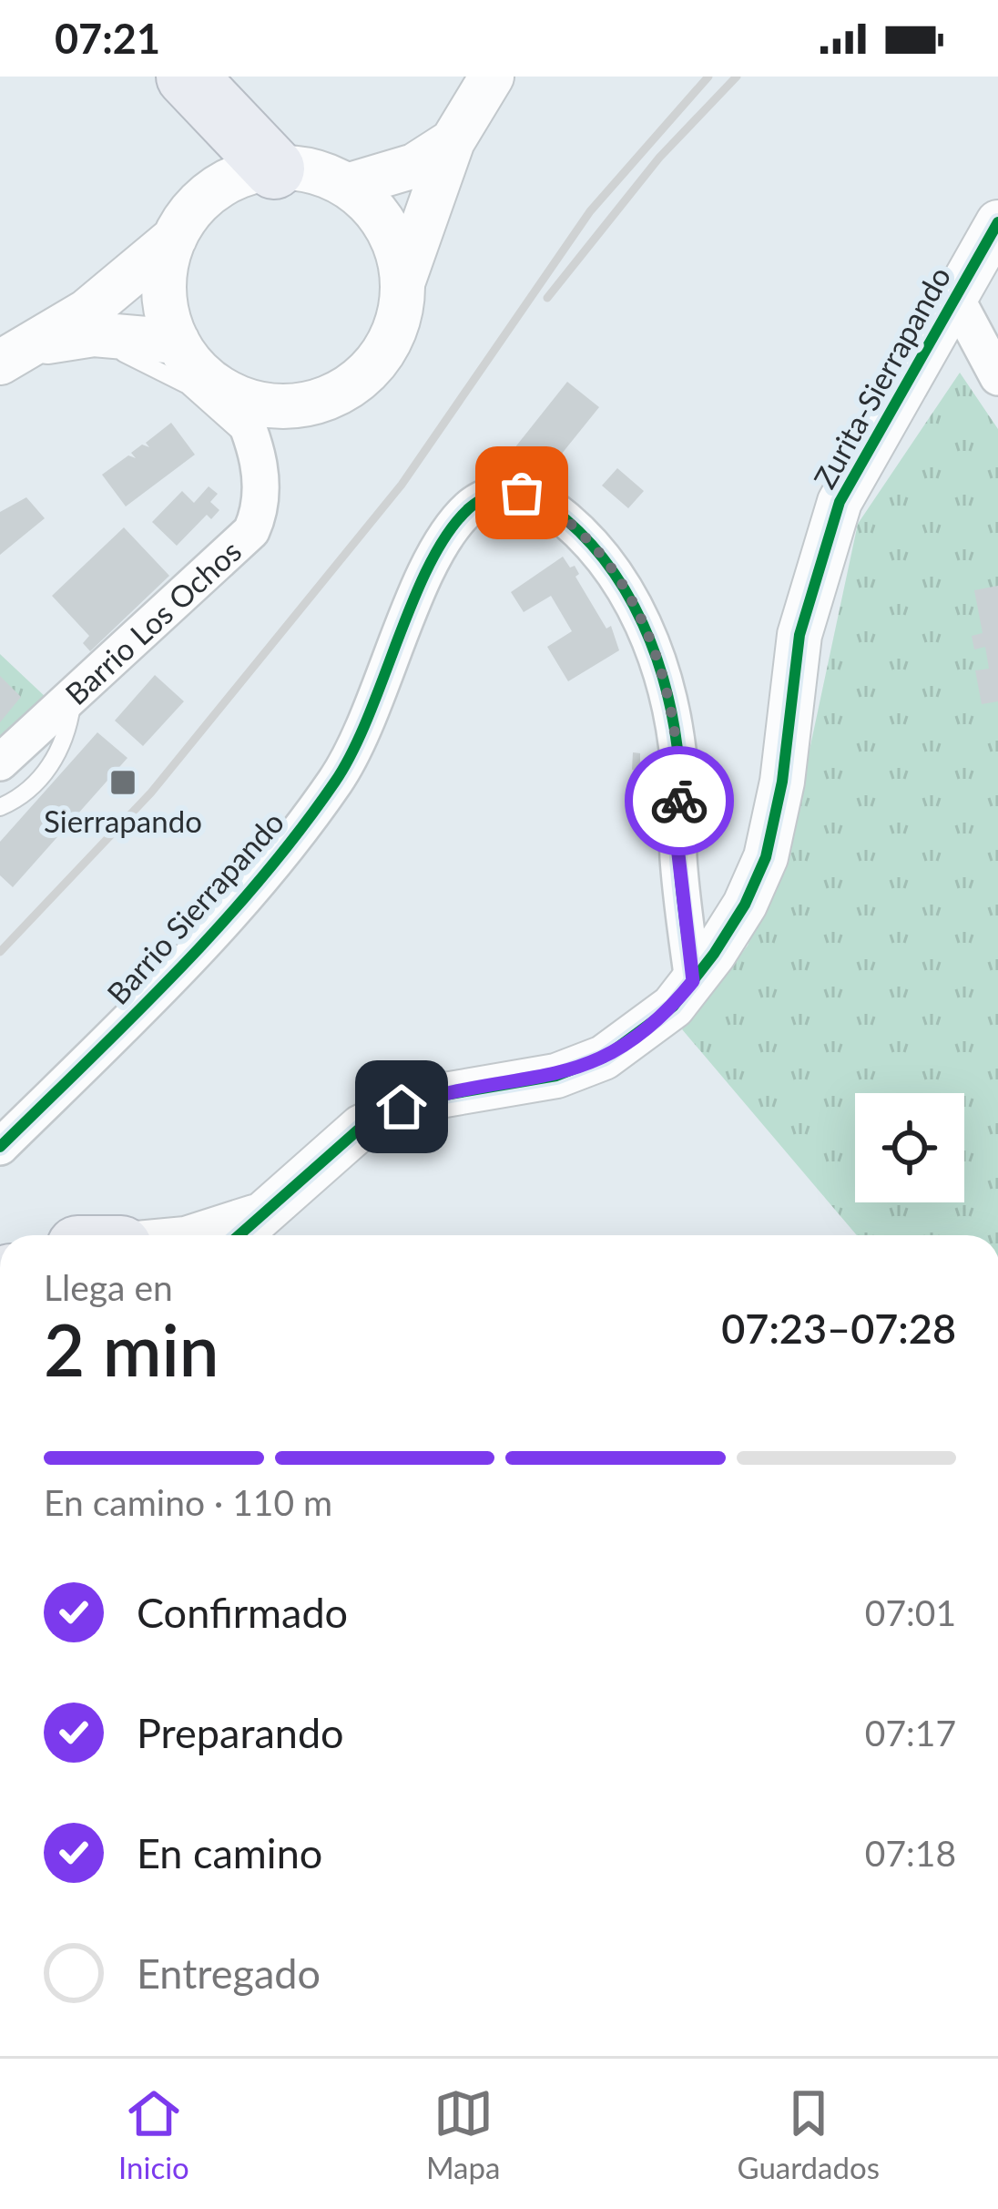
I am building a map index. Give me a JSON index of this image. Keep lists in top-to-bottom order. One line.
{"streets":{"street":["Zurita-Sierrapando","Barrio Los Ochos","Barrio Sierrapando"]},"crossings":[["Zurita-Sierrapando","Barrio Sierrapando"]],"places":{"transit":["Sierrapando"]},"page":{"status":"07:21","heading":["2 min","Llega en","07:23–07:28"],"bar":"En camino · 110 m","list":[["Confirmado","07:01"],["Preparando","07:17"],["En camino","07:18"],"Entregado"],"tabs":["Inicio","Mapa","Guardados"]}}
